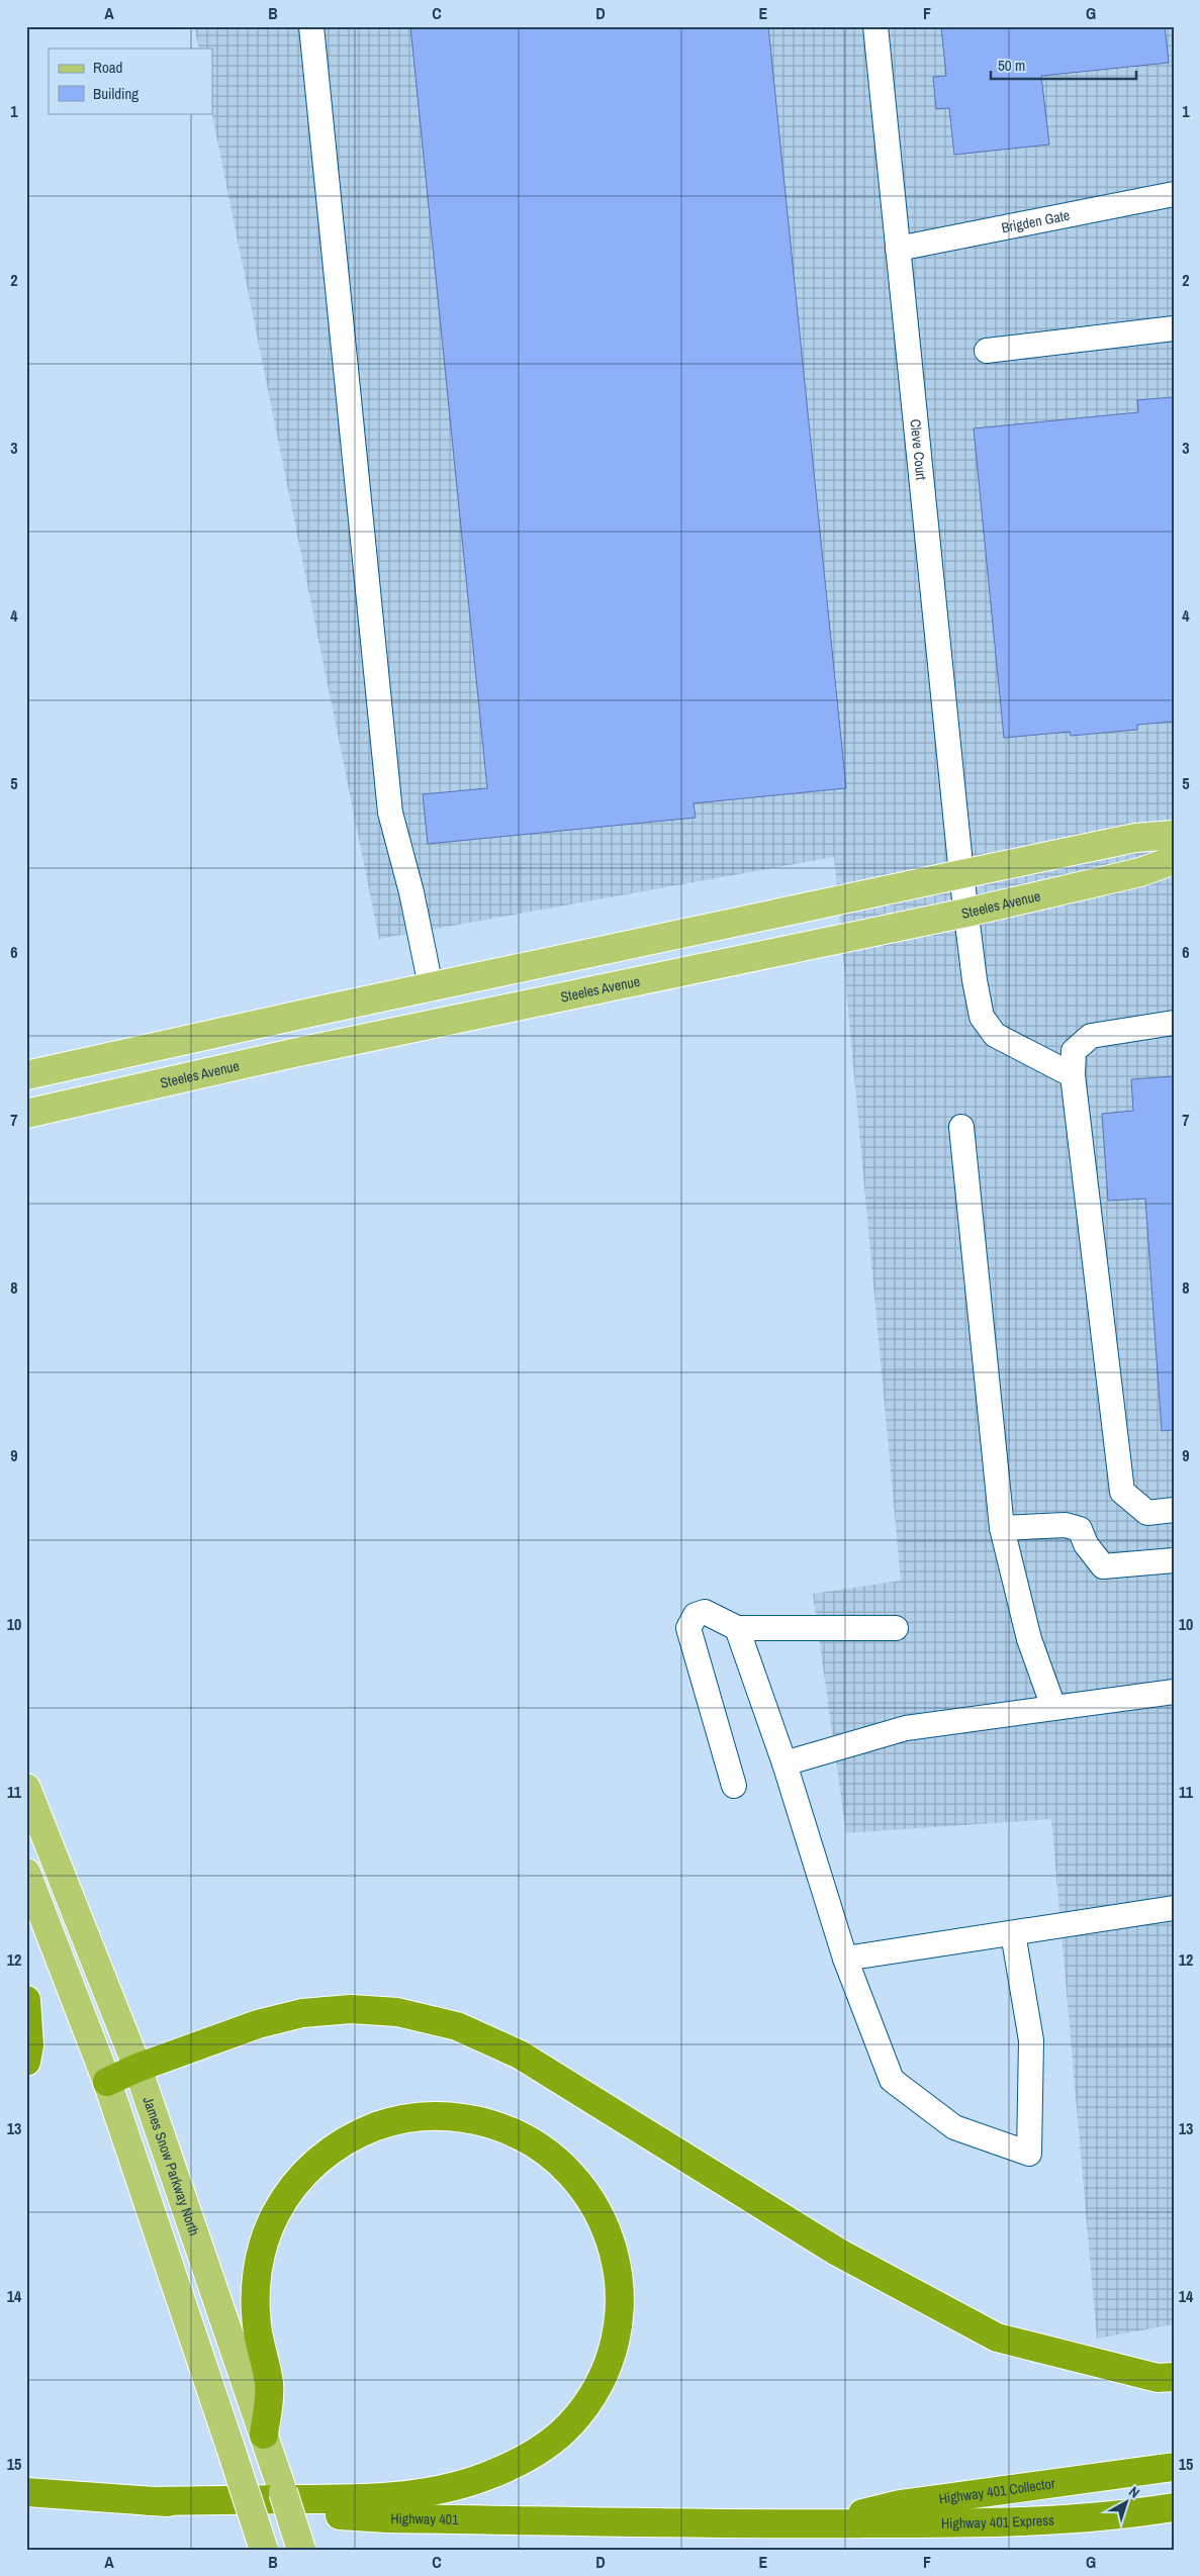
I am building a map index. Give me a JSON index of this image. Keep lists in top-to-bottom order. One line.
{"streets":{"highway":["Highway 401 Collector","Highway 401","Highway 401 Express"],"main road":["Steeles Avenue","James Snow Parkway North"],"street":["Brigden Gate","Cleve Court"]},"crossings":[["Brigden Gate","Cleve Court"],["Cleve Court","Steeles Avenue"],["Highway 401 Collector","Highway 401"],["Highway 401 Collector","Highway 401 Express"],["Highway 401","Highway 401 Express"]],"legend":["Road","Building"],"scale_bar":"50 m","north":"top right","grid":{"columns":["A","B","C","D","E","F","G"],"rows":["1","2","3","4","5","6","7","8","9","10","11","12","13","14","15"]}}
